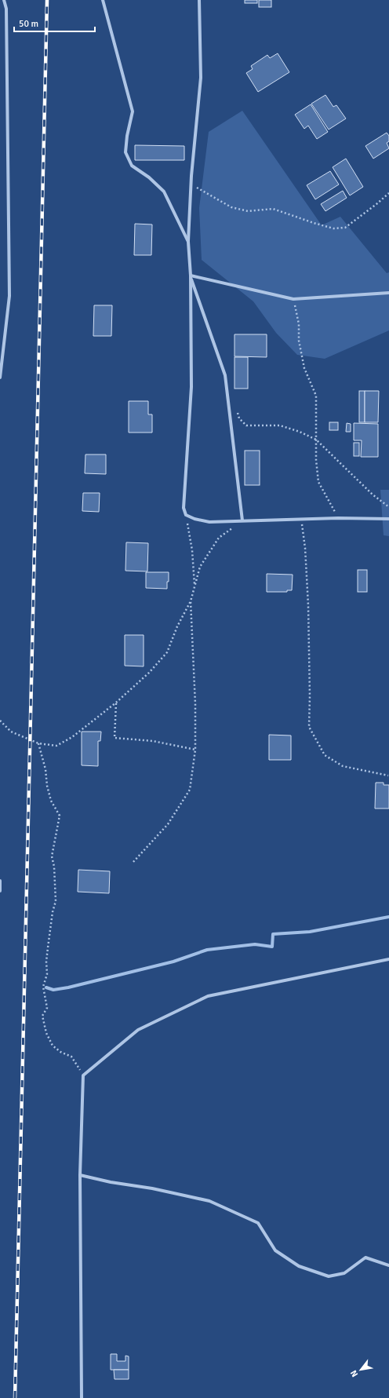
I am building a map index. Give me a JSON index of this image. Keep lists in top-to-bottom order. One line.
{"scale_bar":"50 m","north":"bottom left"}
